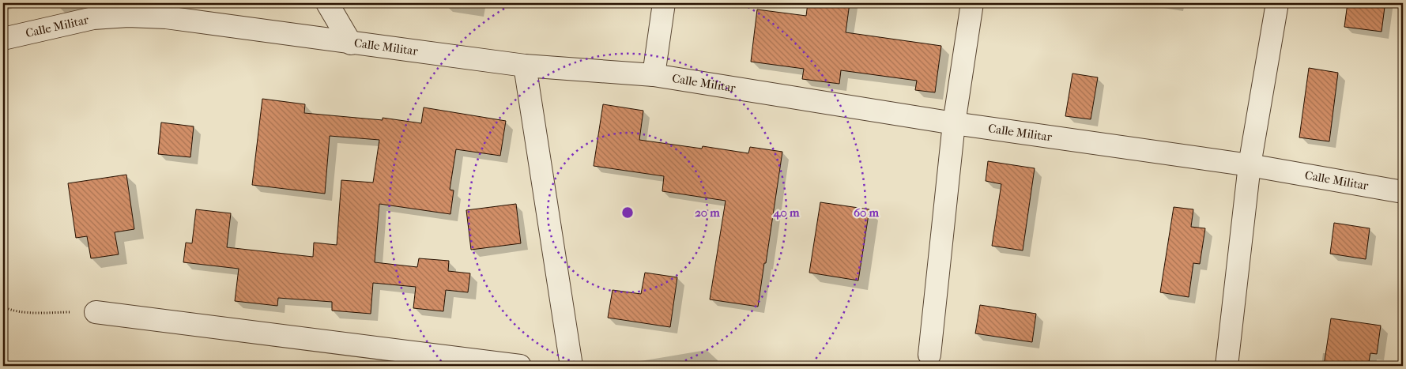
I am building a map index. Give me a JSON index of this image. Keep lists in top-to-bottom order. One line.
{"streets":{"street":["Calle Militar"]},"rings":["20 m","40 m","60 m"]}
